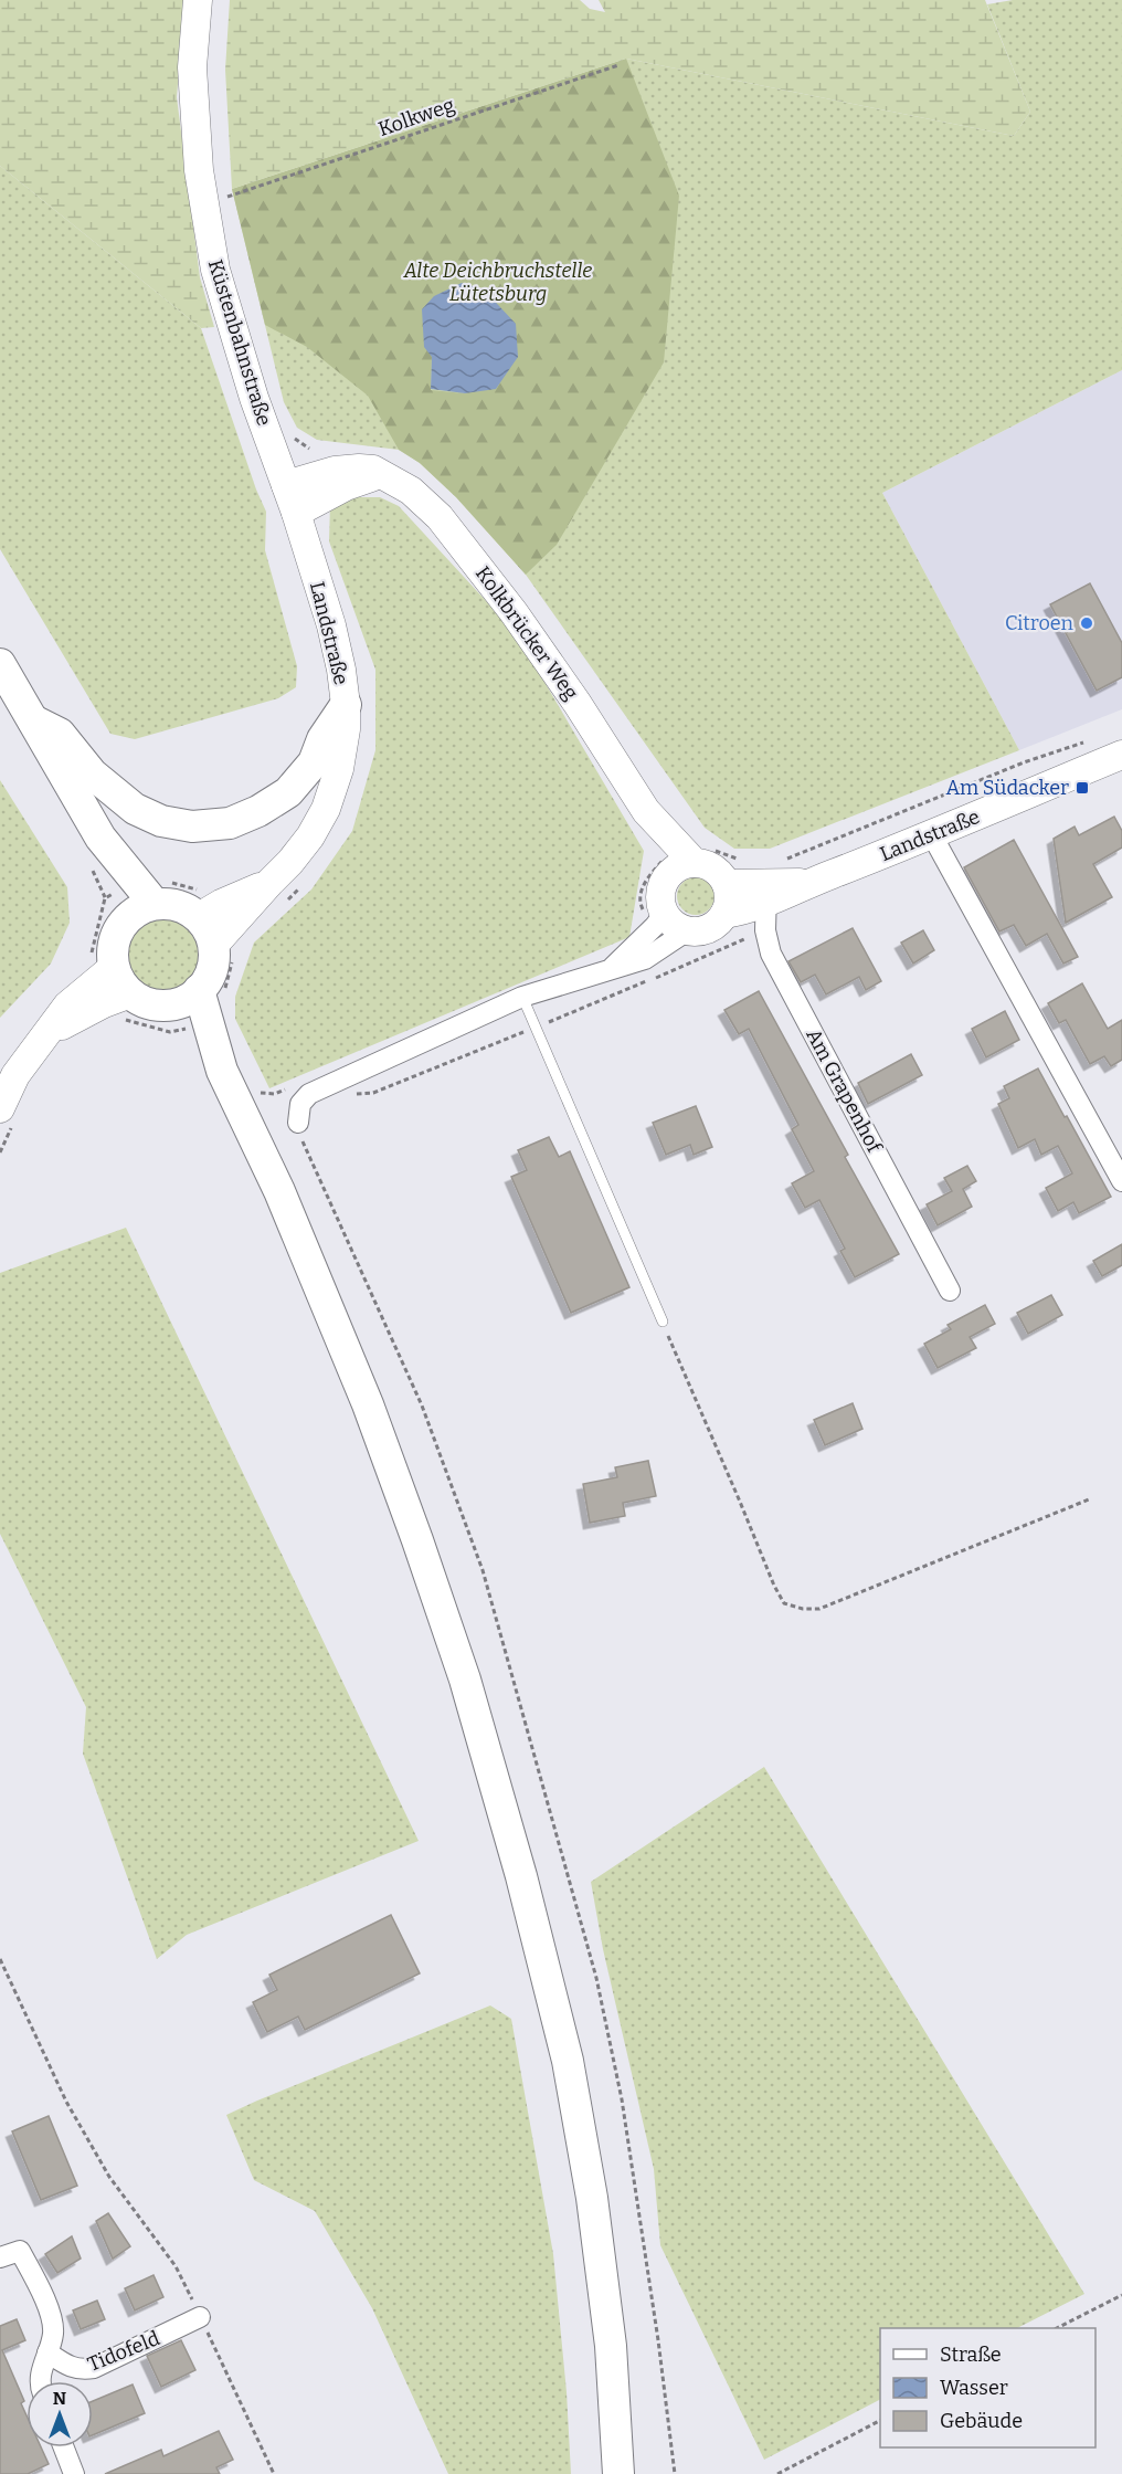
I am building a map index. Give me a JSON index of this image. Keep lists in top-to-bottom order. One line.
{"streets":{"street":["Küstenbahnstraße","Landstraße","Kolkbrücker Weg","Am Grapenhof","Tidofeld"],"path":["Kolkweg"]},"crossings":[["Küstenbahnstraße","Landstraße"],["Küstenbahnstraße","Kolkbrücker Weg"],["Landstraße","Kolkbrücker Weg"],["Landstraße","Am Grapenhof"]],"parks":["Alte Deichbruchstelle Lütetsburg"],"places":{"other":["Citroen"],"transit":["Am Südacker"]},"legend":["Straße","Wasser","Gebäude"],"north":"top"}
